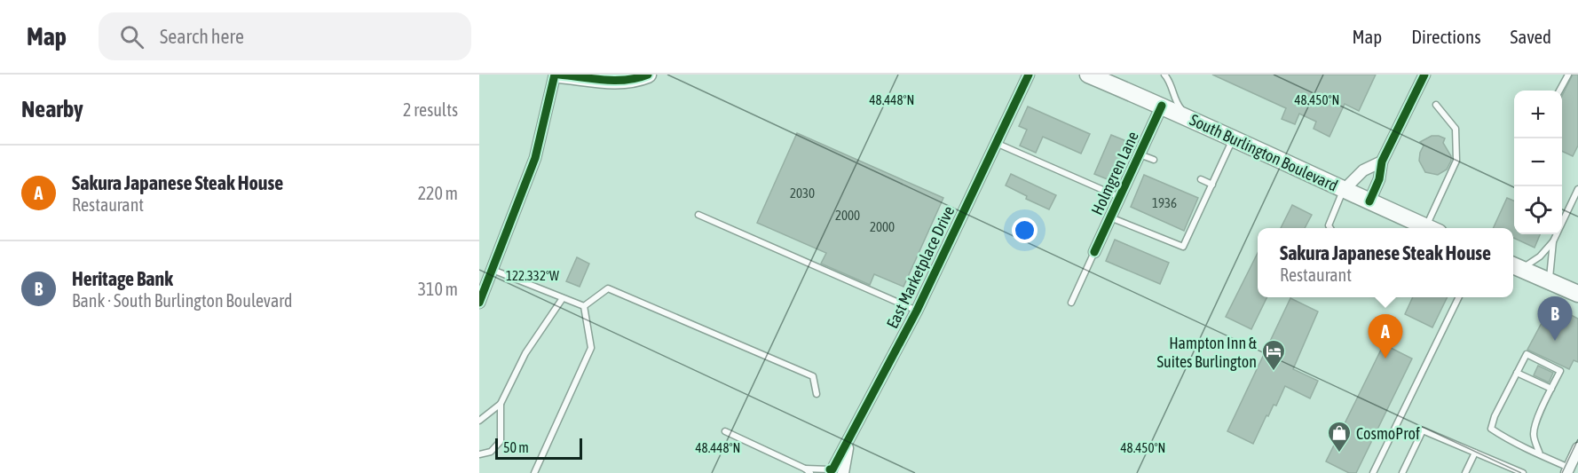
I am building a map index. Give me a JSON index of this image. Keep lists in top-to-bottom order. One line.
{"streets":{"main road":["South Burlington Boulevard"],"street":["Holmgren Lane","East Marketplace Drive"]},"crossings":[["South Burlington Boulevard","Holmgren Lane"]],"places":{"hotel":["Hampton Inn & Suites Burlington"],"shop":["CosmoProf"]},"house_numbers":["2030","1936","2000","2000"],"scale_bar":"50 m","page":{"header":"Map","search":"Search here","nav":["Map","Directions","Saved"],"heading":["Nearby","2 results"],"map_buttons":["+","−"],"list":[{"mark":"A","name":"Sakura Japanese Steak House","note":"Restaurant","value":"220 m"},{"mark":"B","name":"Heritage Bank","note":"Bank · South Burlington Boulevard","value":"310 m"}],"popup":["Sakura Japanese Steak House","Restaurant"],"pins":["B","A"],"scale":"50 m"},"coordinates":["48.448°N","48.450°N","122.332°W"]}
